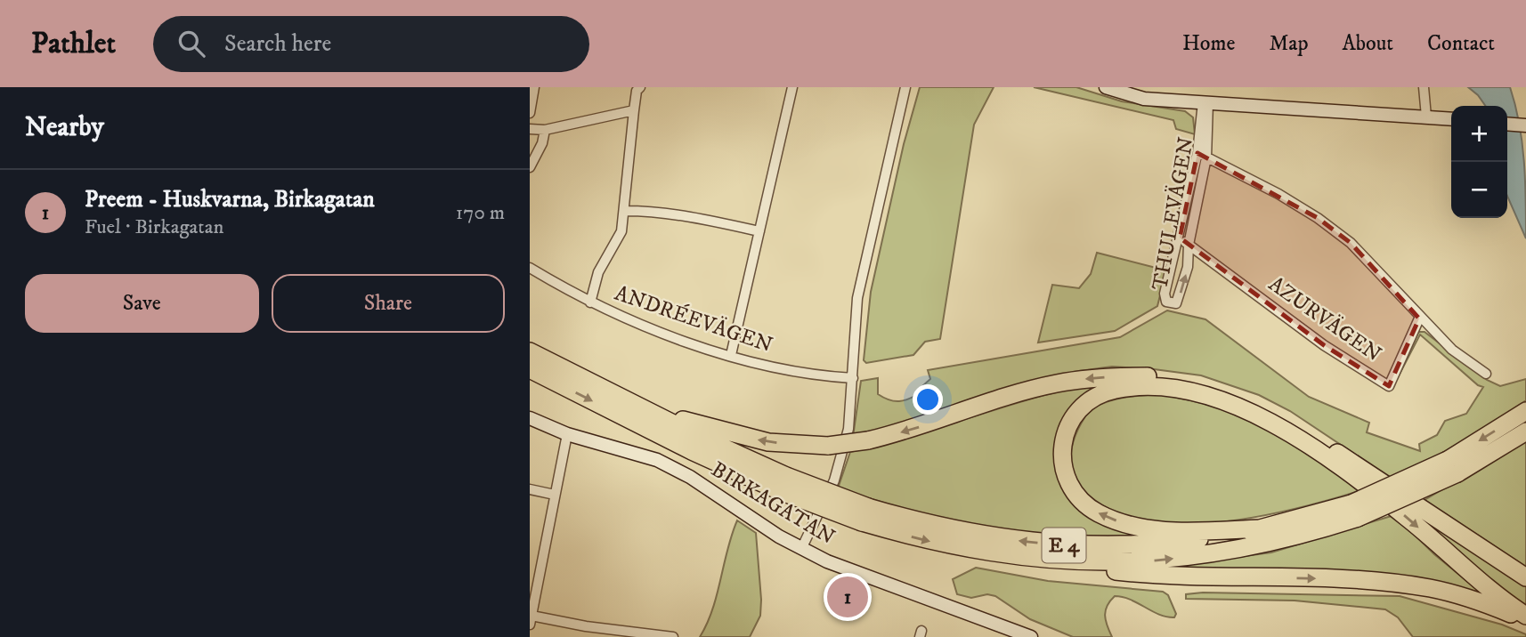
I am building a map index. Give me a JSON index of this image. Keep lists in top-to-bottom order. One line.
{"streets":{"highway":["E 4"],"street":["THULEVÄGEN","ANDRÉEVÄGEN","AZURVÄGEN","BIRKAGATAN"]},"crossings":[["THULEVÄGEN","AZURVÄGEN"]],"page":{"header":"Pathlet","search":"Search here","nav":["Home","Map","About","Contact"],"heading":"Nearby","map_buttons":["+","−"],"list":[{"mark":"1","name":"Preem - Huskvarna, Birkagatan","note":"Fuel · Birkagatan","value":"170 m"}],"buttons":["Save","Share"],"pins":"1"}}
